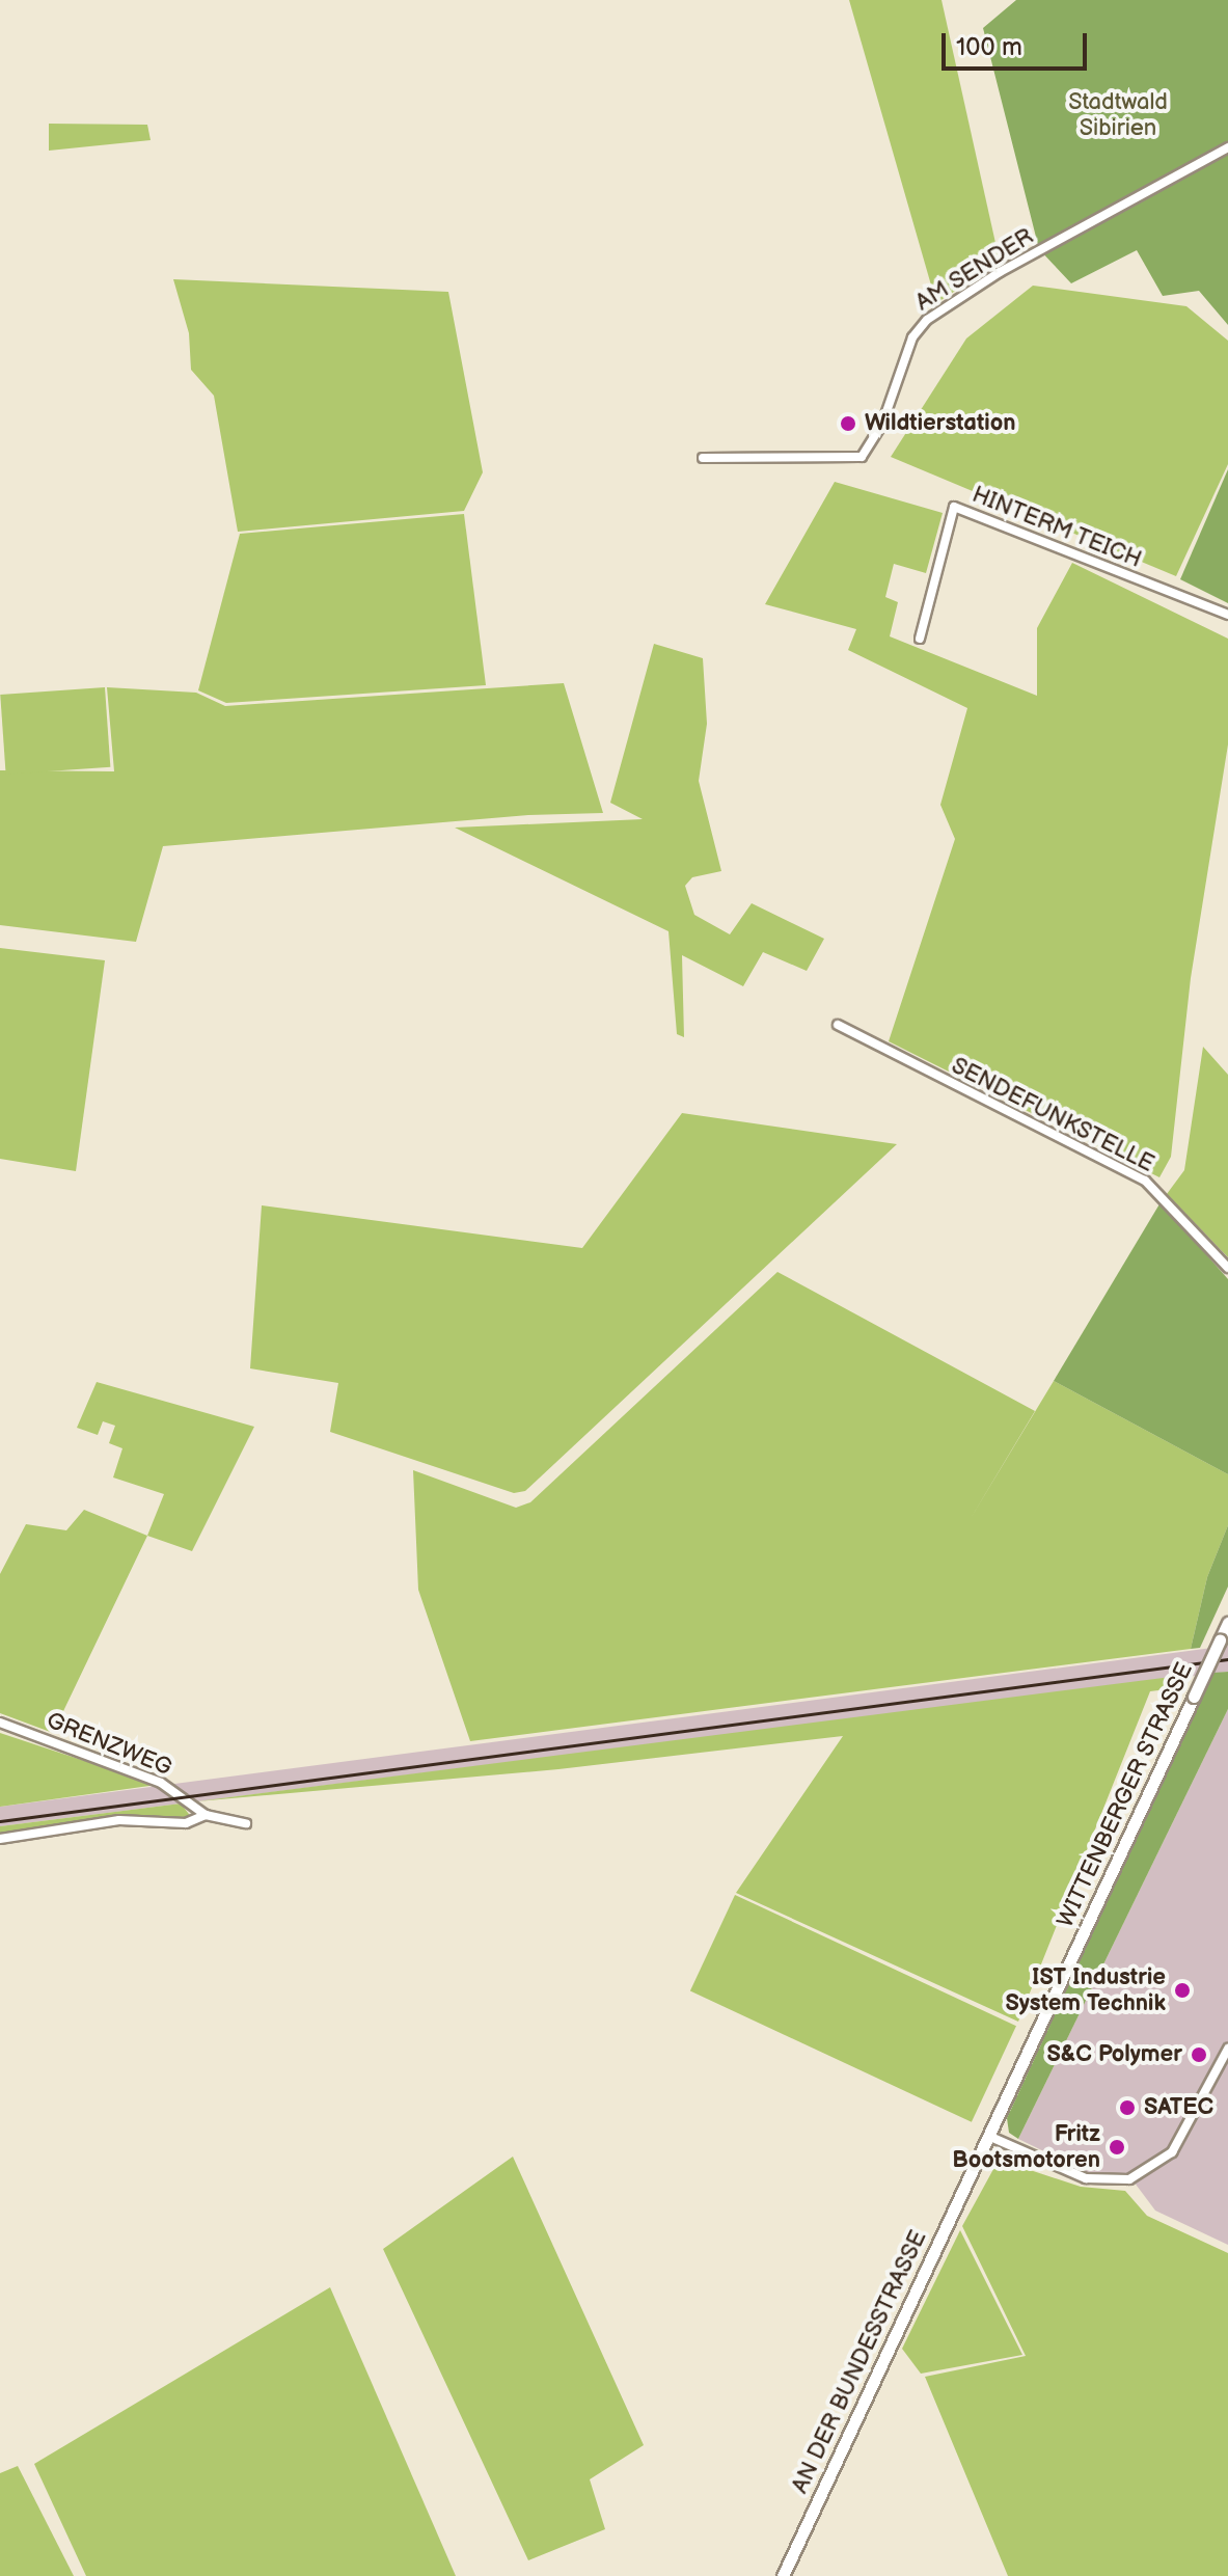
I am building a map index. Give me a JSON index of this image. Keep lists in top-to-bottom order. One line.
{"streets":{"main road":["WITTENBERGER STRASSE","AN DER BUNDESSTRASSE"],"street":["AM SENDER","HINTERM TEICH","SENDEFUNKSTELLE","GRENZWEG"]},"crossings":[["WITTENBERGER STRASSE","AN DER BUNDESSTRASSE"]],"parks":["Stadtwald Sibirien"],"places":["Wildtierstation","IST Industrie System Technik","S&C Polymer","SATEC","Fritz Bootsmotoren"],"scale_bar":"100 m"}
